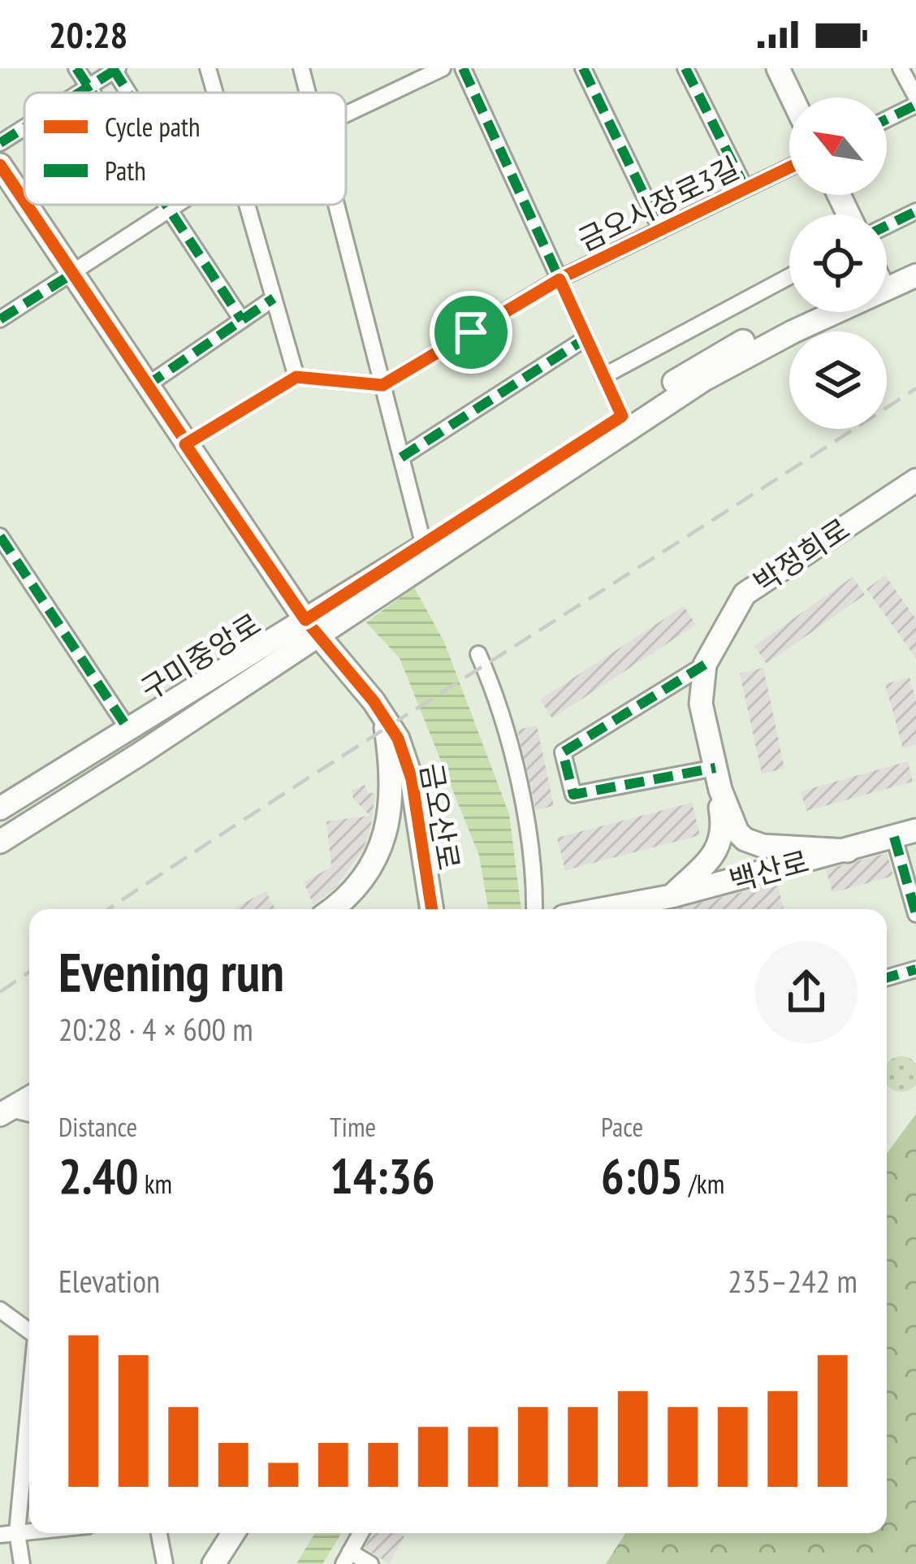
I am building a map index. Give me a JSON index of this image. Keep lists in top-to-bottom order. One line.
{"streets":{"street":["금오시장로3길","박정희로","구미중앙로","금오산로","백산로"]},"crossings":[["구미중앙로","금오산로"]],"legend":["Cycle path","Path"],"north":"top left","page":{"status":"20:28","heading":["Evening run","20:28 · 4 × 600 m"],"stats":[["Distance","2.40 km"],["Time","14:36"],["Pace","6:05 /km"]],"chart":["Elevation","235–242 m"]}}
